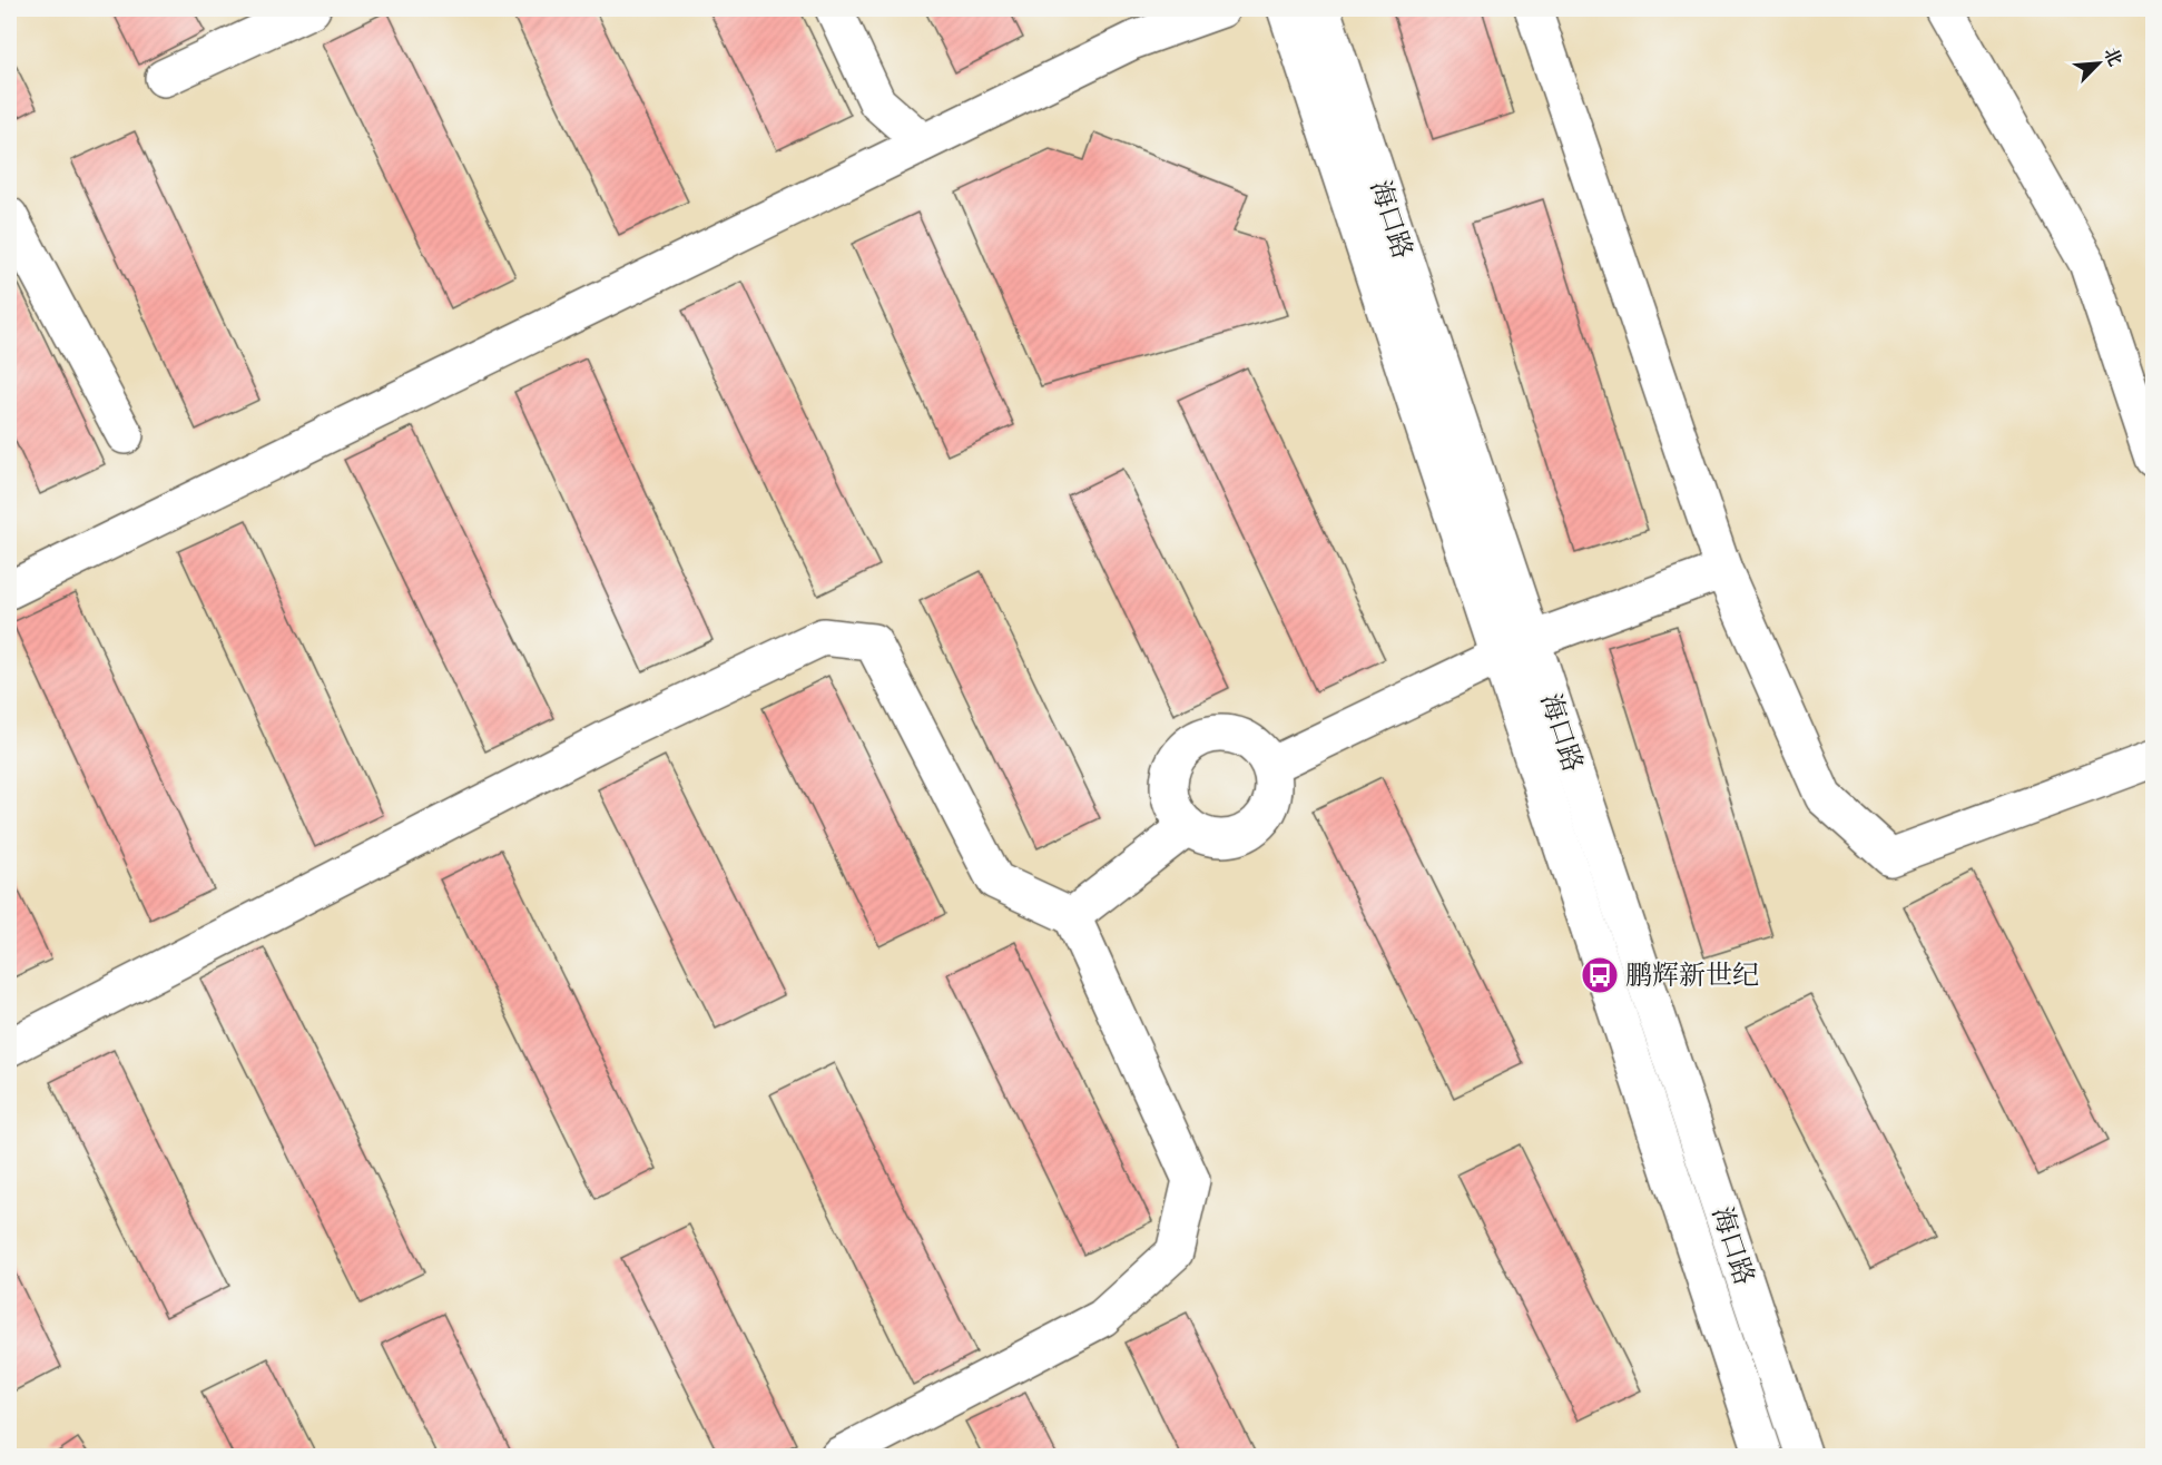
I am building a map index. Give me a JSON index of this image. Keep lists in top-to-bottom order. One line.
{"streets":{"street":["海口路"]},"places":{"bus stop":["鹏辉新世纪"]},"north":"top right"}
